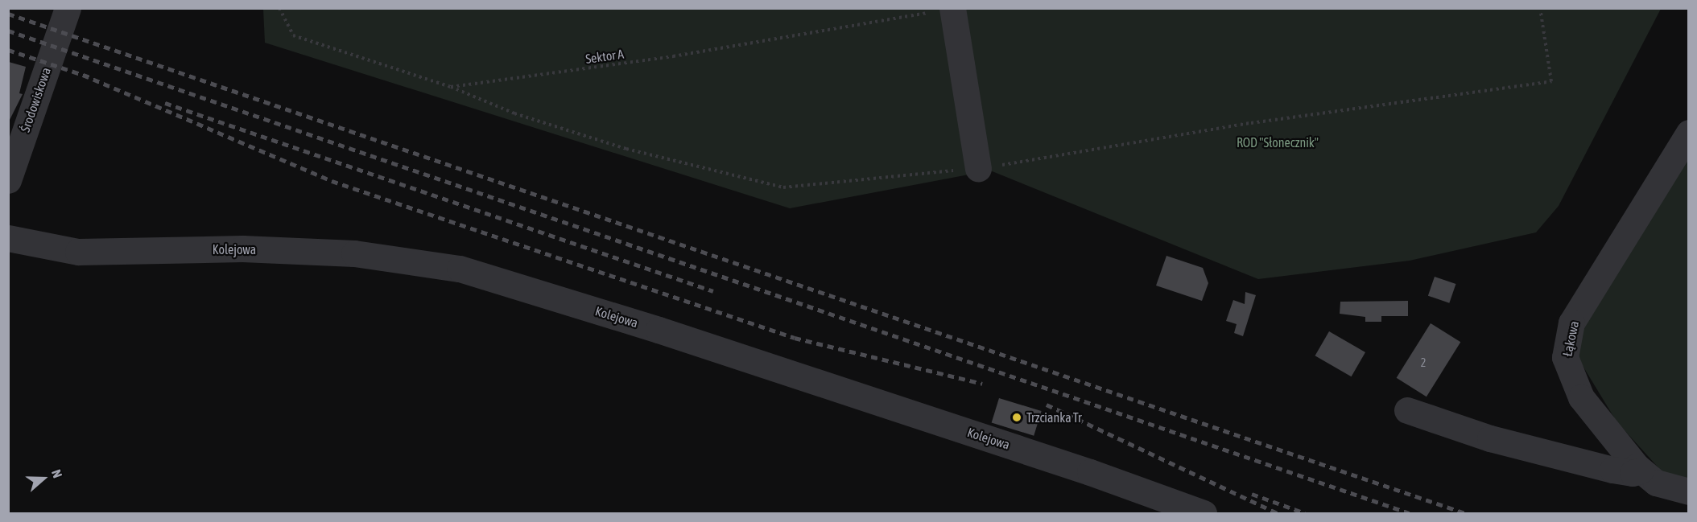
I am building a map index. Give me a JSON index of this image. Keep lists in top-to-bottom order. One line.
{"streets":{"street":["Środowiskowa","Kolejowa","Łąkowa"],"path":["Sektor A"]},"parks":["ROD \"Słonecznik\""],"places":["Trzcianka Tr"],"house_numbers":["2"],"north":"right"}
